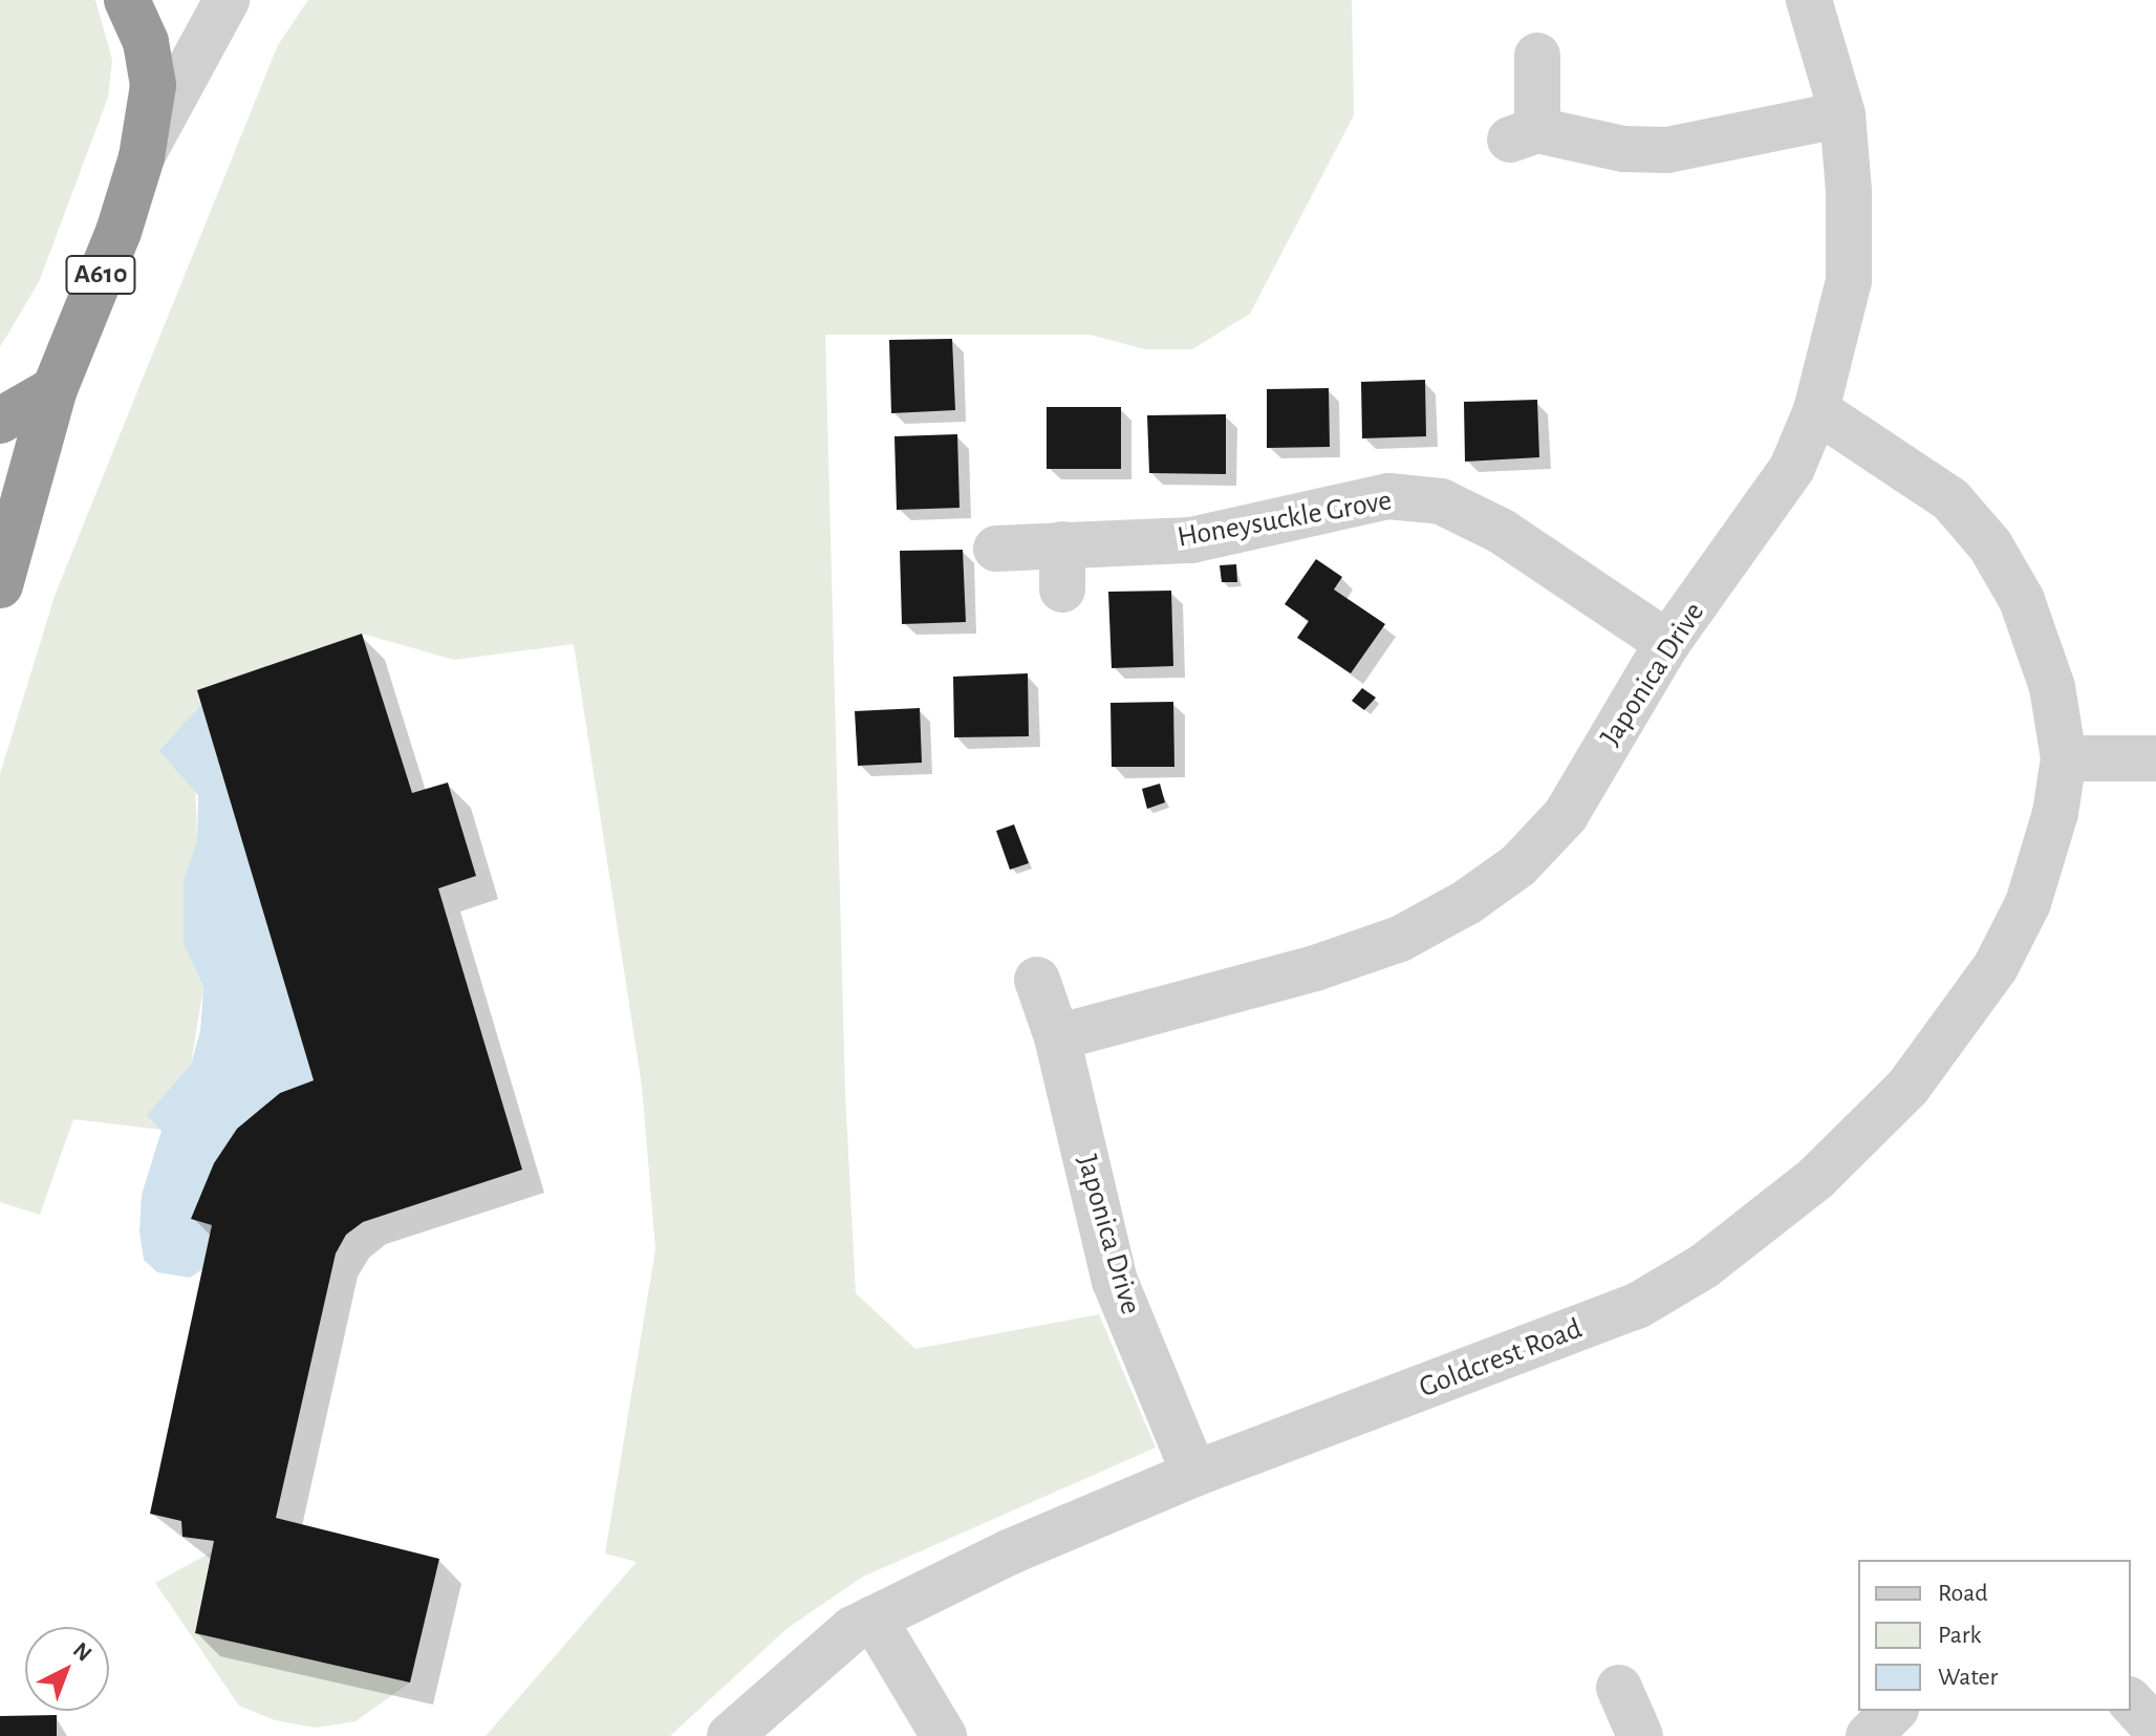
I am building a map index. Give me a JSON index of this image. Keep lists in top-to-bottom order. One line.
{"streets":{"highway":["A610"],"street":["Honeysuckle Grove","Japonica Drive","Goldcrest Road"]},"crossings":[["Honeysuckle Grove","Japonica Drive"],["Japonica Drive","Goldcrest Road"]],"legend":["Road","Park","Water"],"north":"top right"}
